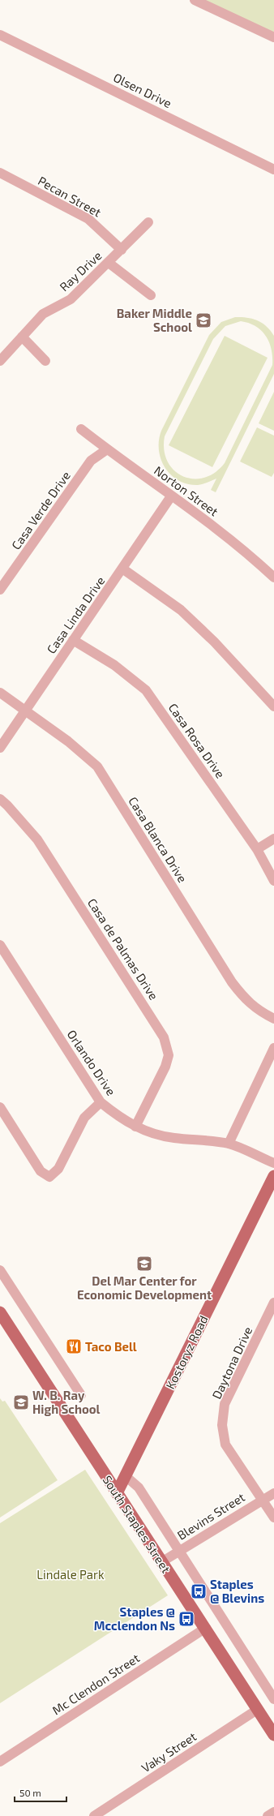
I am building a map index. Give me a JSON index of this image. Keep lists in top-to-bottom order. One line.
{"streets":{"main road":["Kostoryz Road","South Staples Street"],"street":["Olsen Drive","Pecan Street","Ray Drive","Norton Street","Casa Verde Drive","Casa Linda Drive","Casa Rosa Drive","Casa Blanca Drive","Casa de Palmas Drive","Orlando Drive","Daytona Drive","Blevins Street","Mc Clendon Street","Vaky Street"]},"crossings":[["Pecan Street","Ray Drive"],["Norton Street","Casa Verde Drive"],["Norton Street","Casa Linda Drive"],["Casa Linda Drive","Casa Rosa Drive"],["Casa Linda Drive","Casa Blanca Drive"],["Casa de Palmas Drive","Orlando Drive"],["Kostoryz Road","South Staples Street"],["Daytona Drive","Blevins Street"],["Blevins Street","South Staples Street"],["South Staples Street","Mc Clendon Street"],["South Staples Street","Vaky Street"]],"parks":["Lindale Park"],"places":{"school or university":["Baker Middle School","Del Mar Center for Economic Development","W. B. Ray High School"],"restaurant":["Taco Bell"],"bus stop":["Staples @ Blevins","Staples @ Mcclendon Ns"]},"scale_bar":"50 m"}
